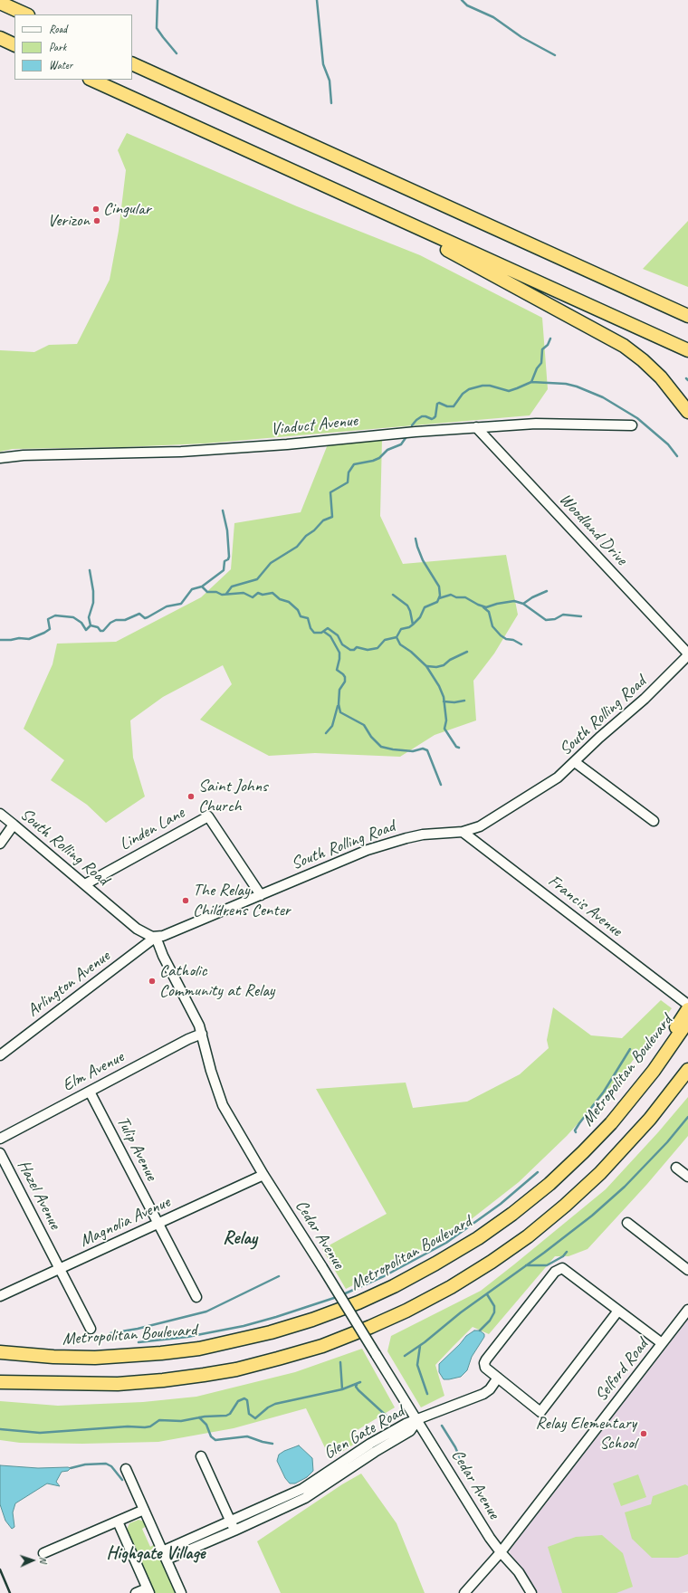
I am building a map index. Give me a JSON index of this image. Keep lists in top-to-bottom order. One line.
{"streets":{"highway":["Metropolitan Boulevard"],"street":["Viaduct Avenue","Woodland Drive","South Rolling Road","Linden Lane","Francis Avenue","Arlington Avenue","Elm Avenue","Tulip Avenue","Hazel Avenue","Magnolia Avenue","Cedar Avenue","Selford Road","Glen Gate Road"]},"crossings":[["Viaduct Avenue","Woodland Drive"],["Woodland Drive","South Rolling Road"],["South Rolling Road","Linden Lane"],["South Rolling Road","Francis Avenue"],["South Rolling Road","Arlington Avenue"],["South Rolling Road","Cedar Avenue"],["Arlington Avenue","Cedar Avenue"],["Elm Avenue","Tulip Avenue"],["Elm Avenue","Cedar Avenue"],["Tulip Avenue","Magnolia Avenue"],["Hazel Avenue","Magnolia Avenue"],["Magnolia Avenue","Cedar Avenue"],["Cedar Avenue","Selford Road"],["Cedar Avenue","Glen Gate Road"]],"districts":["Relay","Highgate Village"],"places":["Cingular","Verizon","Saint Johns Church","The Relay Childrens Center","Catholic Community at Relay","Relay Elementary School"],"legend":["Road","Park","Water"],"north":"right"}
